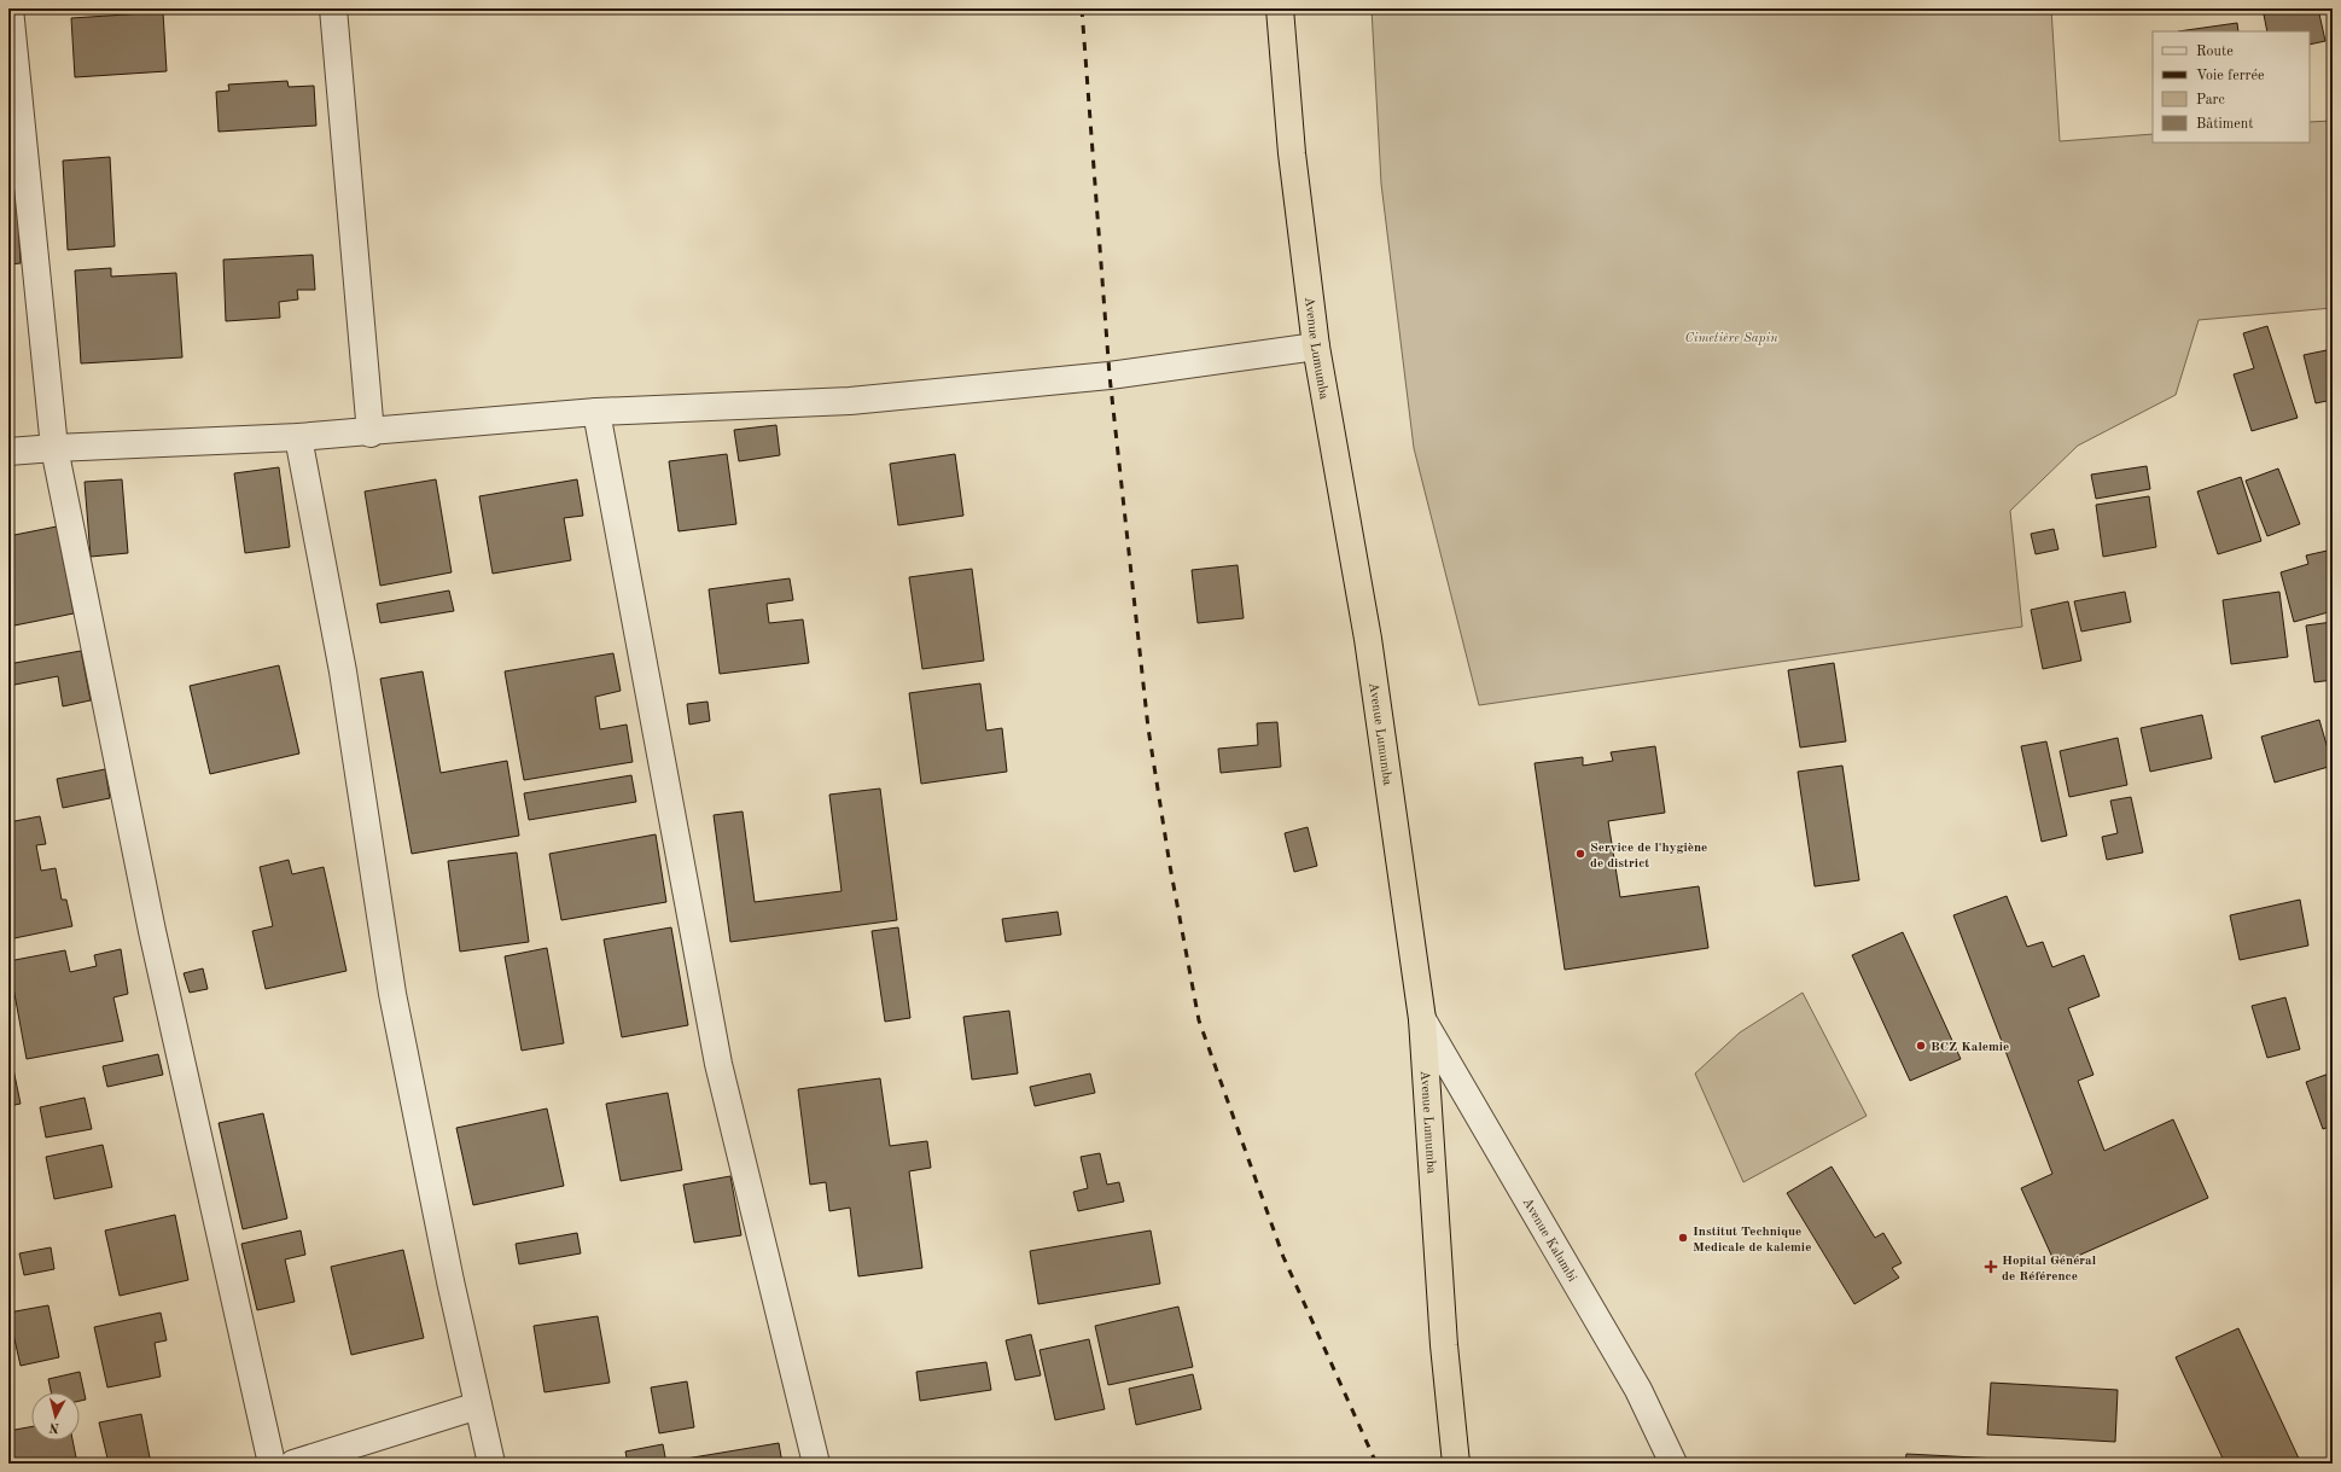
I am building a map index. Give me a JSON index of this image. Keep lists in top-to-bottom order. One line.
{"streets":{"highway":["Avenue Lumumba"],"street":["Avenue Kalumbi"]},"crossings":[["Avenue Lumumba","Avenue Kalumbi"]],"parks":["Cimetière Sapin"],"places":{"other":["Service de l'hygiène de district","BCZ Kalemie","Institut Technique Medicale de kalemie"],"health":["Hopital Général de Référence"]},"legend":["Route","Voie ferrée","Parc","Bâtiment"],"north":"bottom"}
